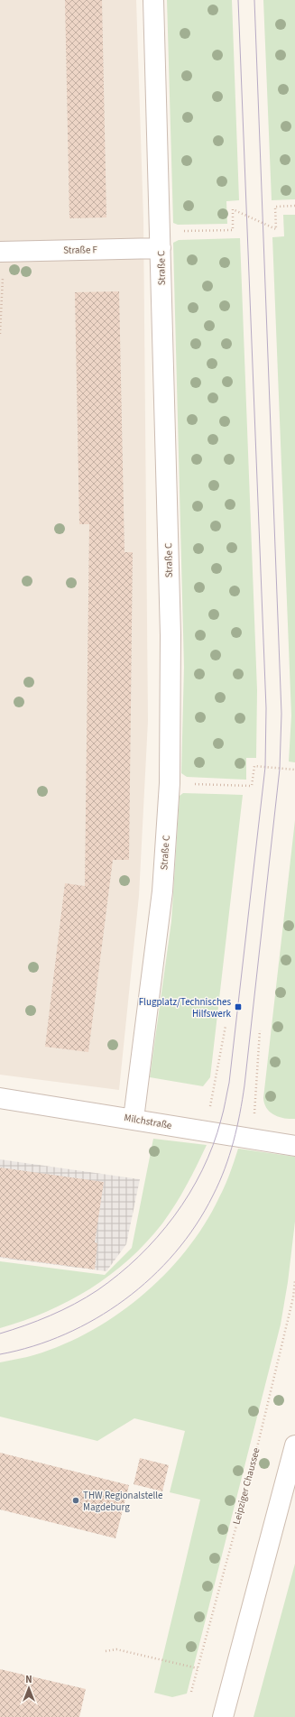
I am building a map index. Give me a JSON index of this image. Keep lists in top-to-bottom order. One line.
{"streets":{"street":["Straße F","Straße C","Milchstraße"],"path":["Leipziger Chaussee"]},"crossings":[["Straße F","Straße C"],["Straße C","Milchstraße"]],"places":{"transit":["Flugplatz/Technisches Hilfswerk"],"other":["THW Regionalstelle Magdeburg"]},"north":"top"}
